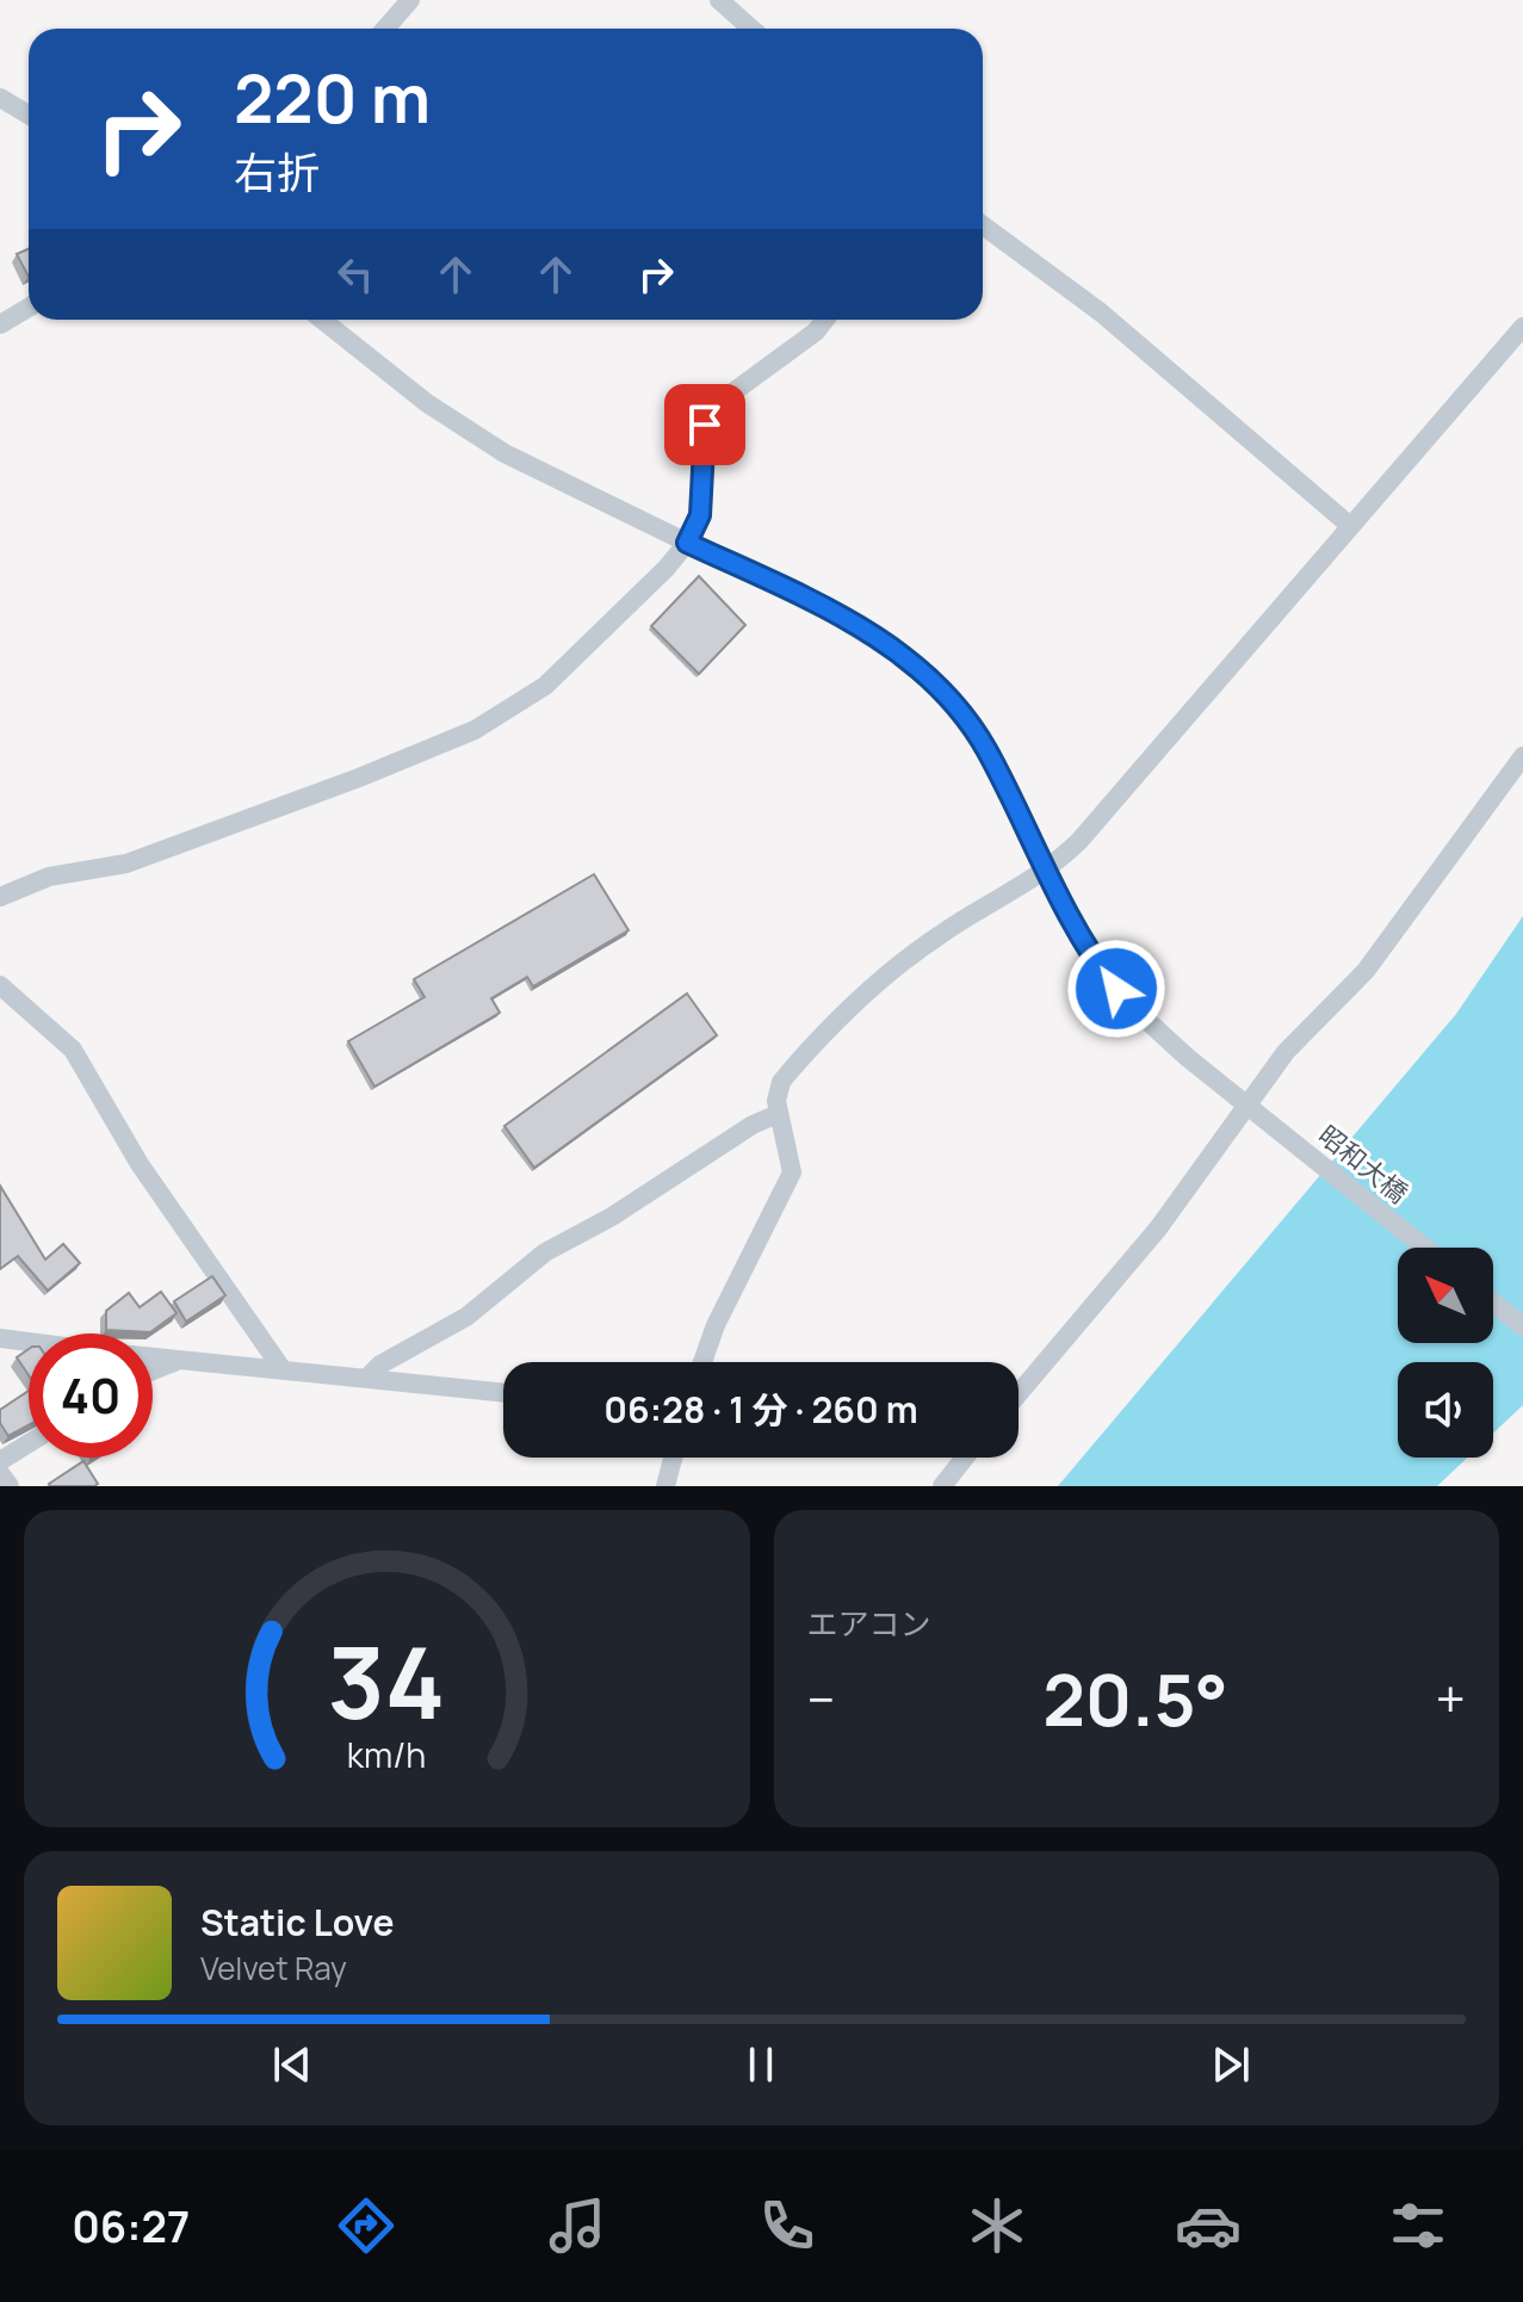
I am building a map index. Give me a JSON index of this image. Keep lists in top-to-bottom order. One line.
{"streets":{"street":["昭和大橋"]},"north":"top left","page":{"turn":["220 m","右折"],"limit":"40","trip":"06:28 · 1 分 · 260 m","tile":"エアコン","heat":["−","20.5°","+"],"song":["Static Love","Velvet Ray"],"tabs":"06:27","gauge":["34","km/h"]}}
